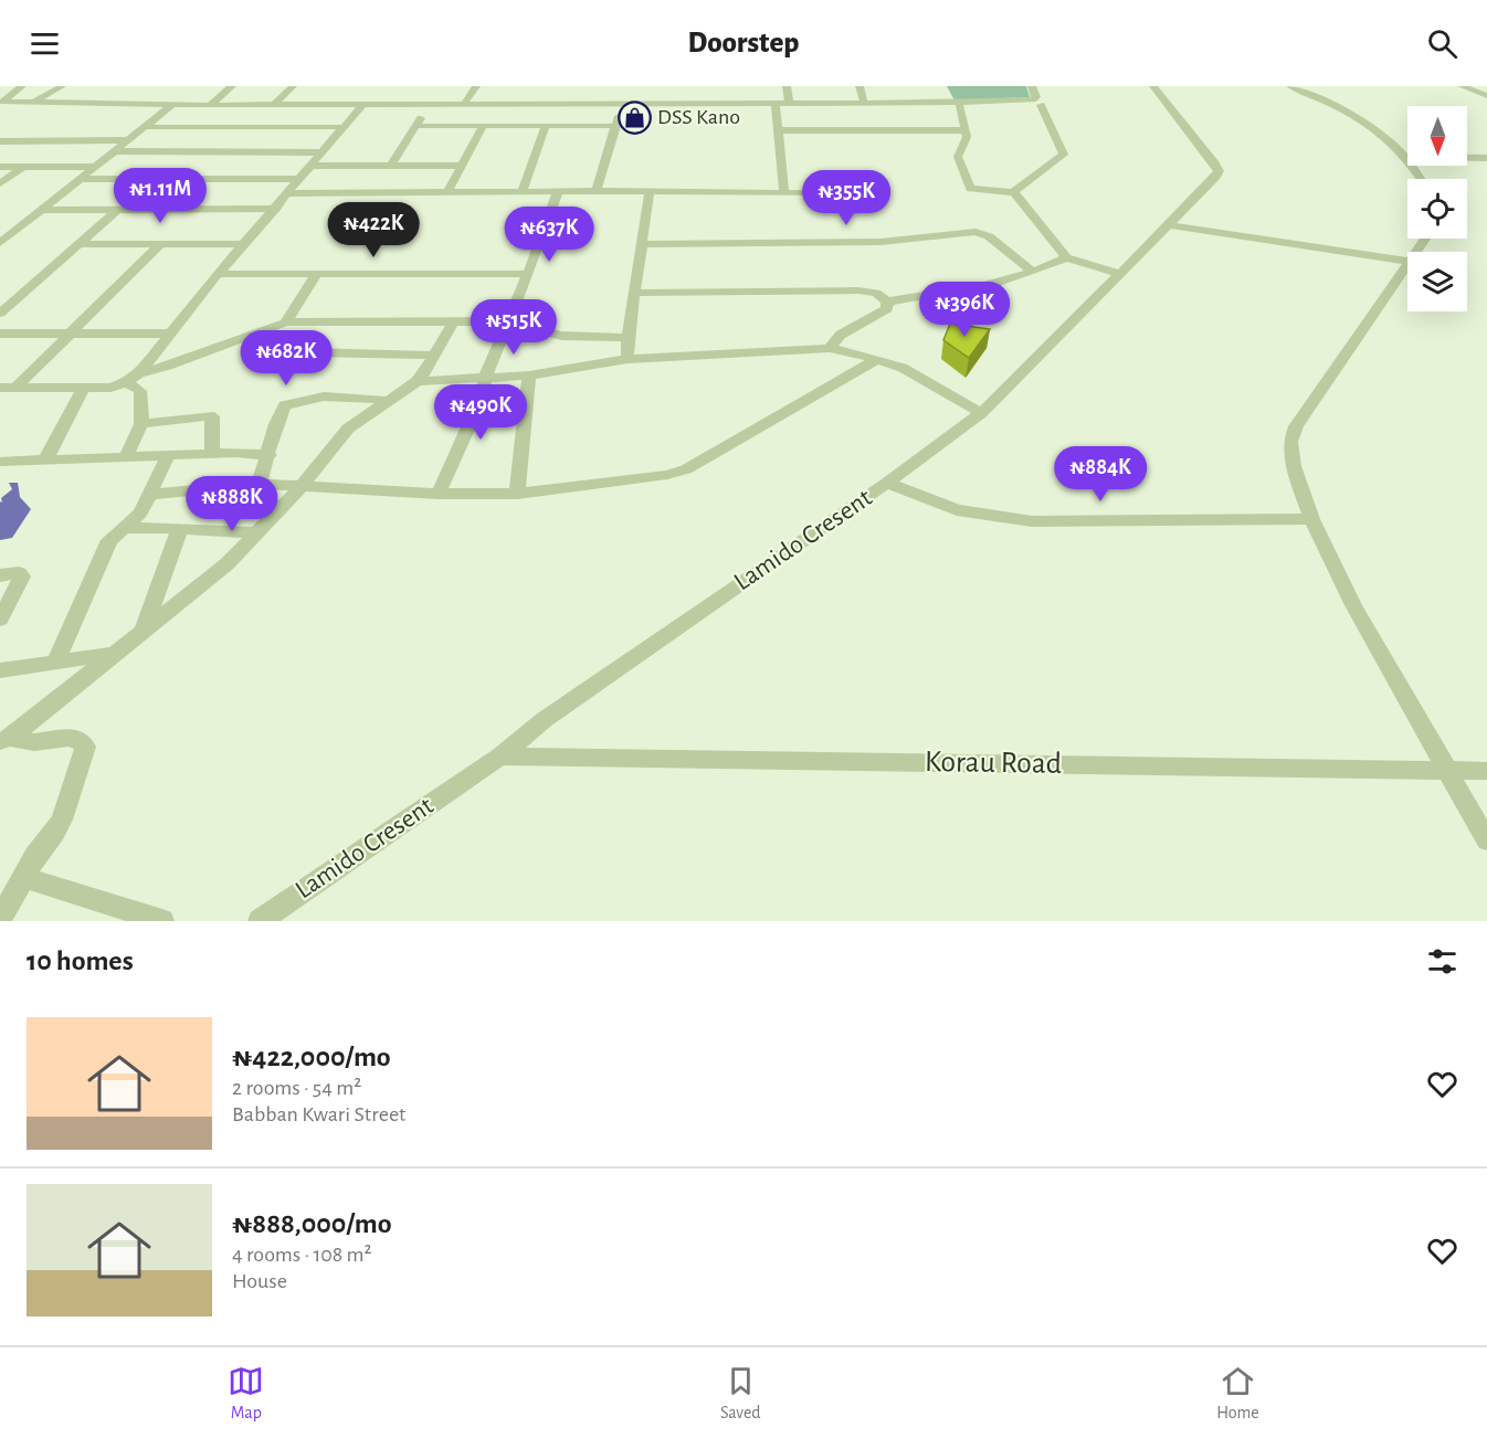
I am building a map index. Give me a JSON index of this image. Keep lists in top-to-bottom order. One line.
{"streets":{"street":["Lamido Cresent","Korau Road"]},"crossings":[["Lamido Cresent","Korau Road"]],"places":{"shop":["DSS Kano"]},"north":"bottom","page":{"header":"Doorstep","price":["₦1.11M","₦355K","₦422K","₦637K","₦396K","₦515K","₦682K","₦490K","₦884K","₦888K"],"heading":"10 homes","list":[{"name":"₦422,000/mo","note":"2 rooms · 54 m² · Babban Kwari Street"},{"name":"₦888,000/mo","note":"4 rooms · 108 m² · House"}],"tabs":["Map","Saved","Home"]}}
